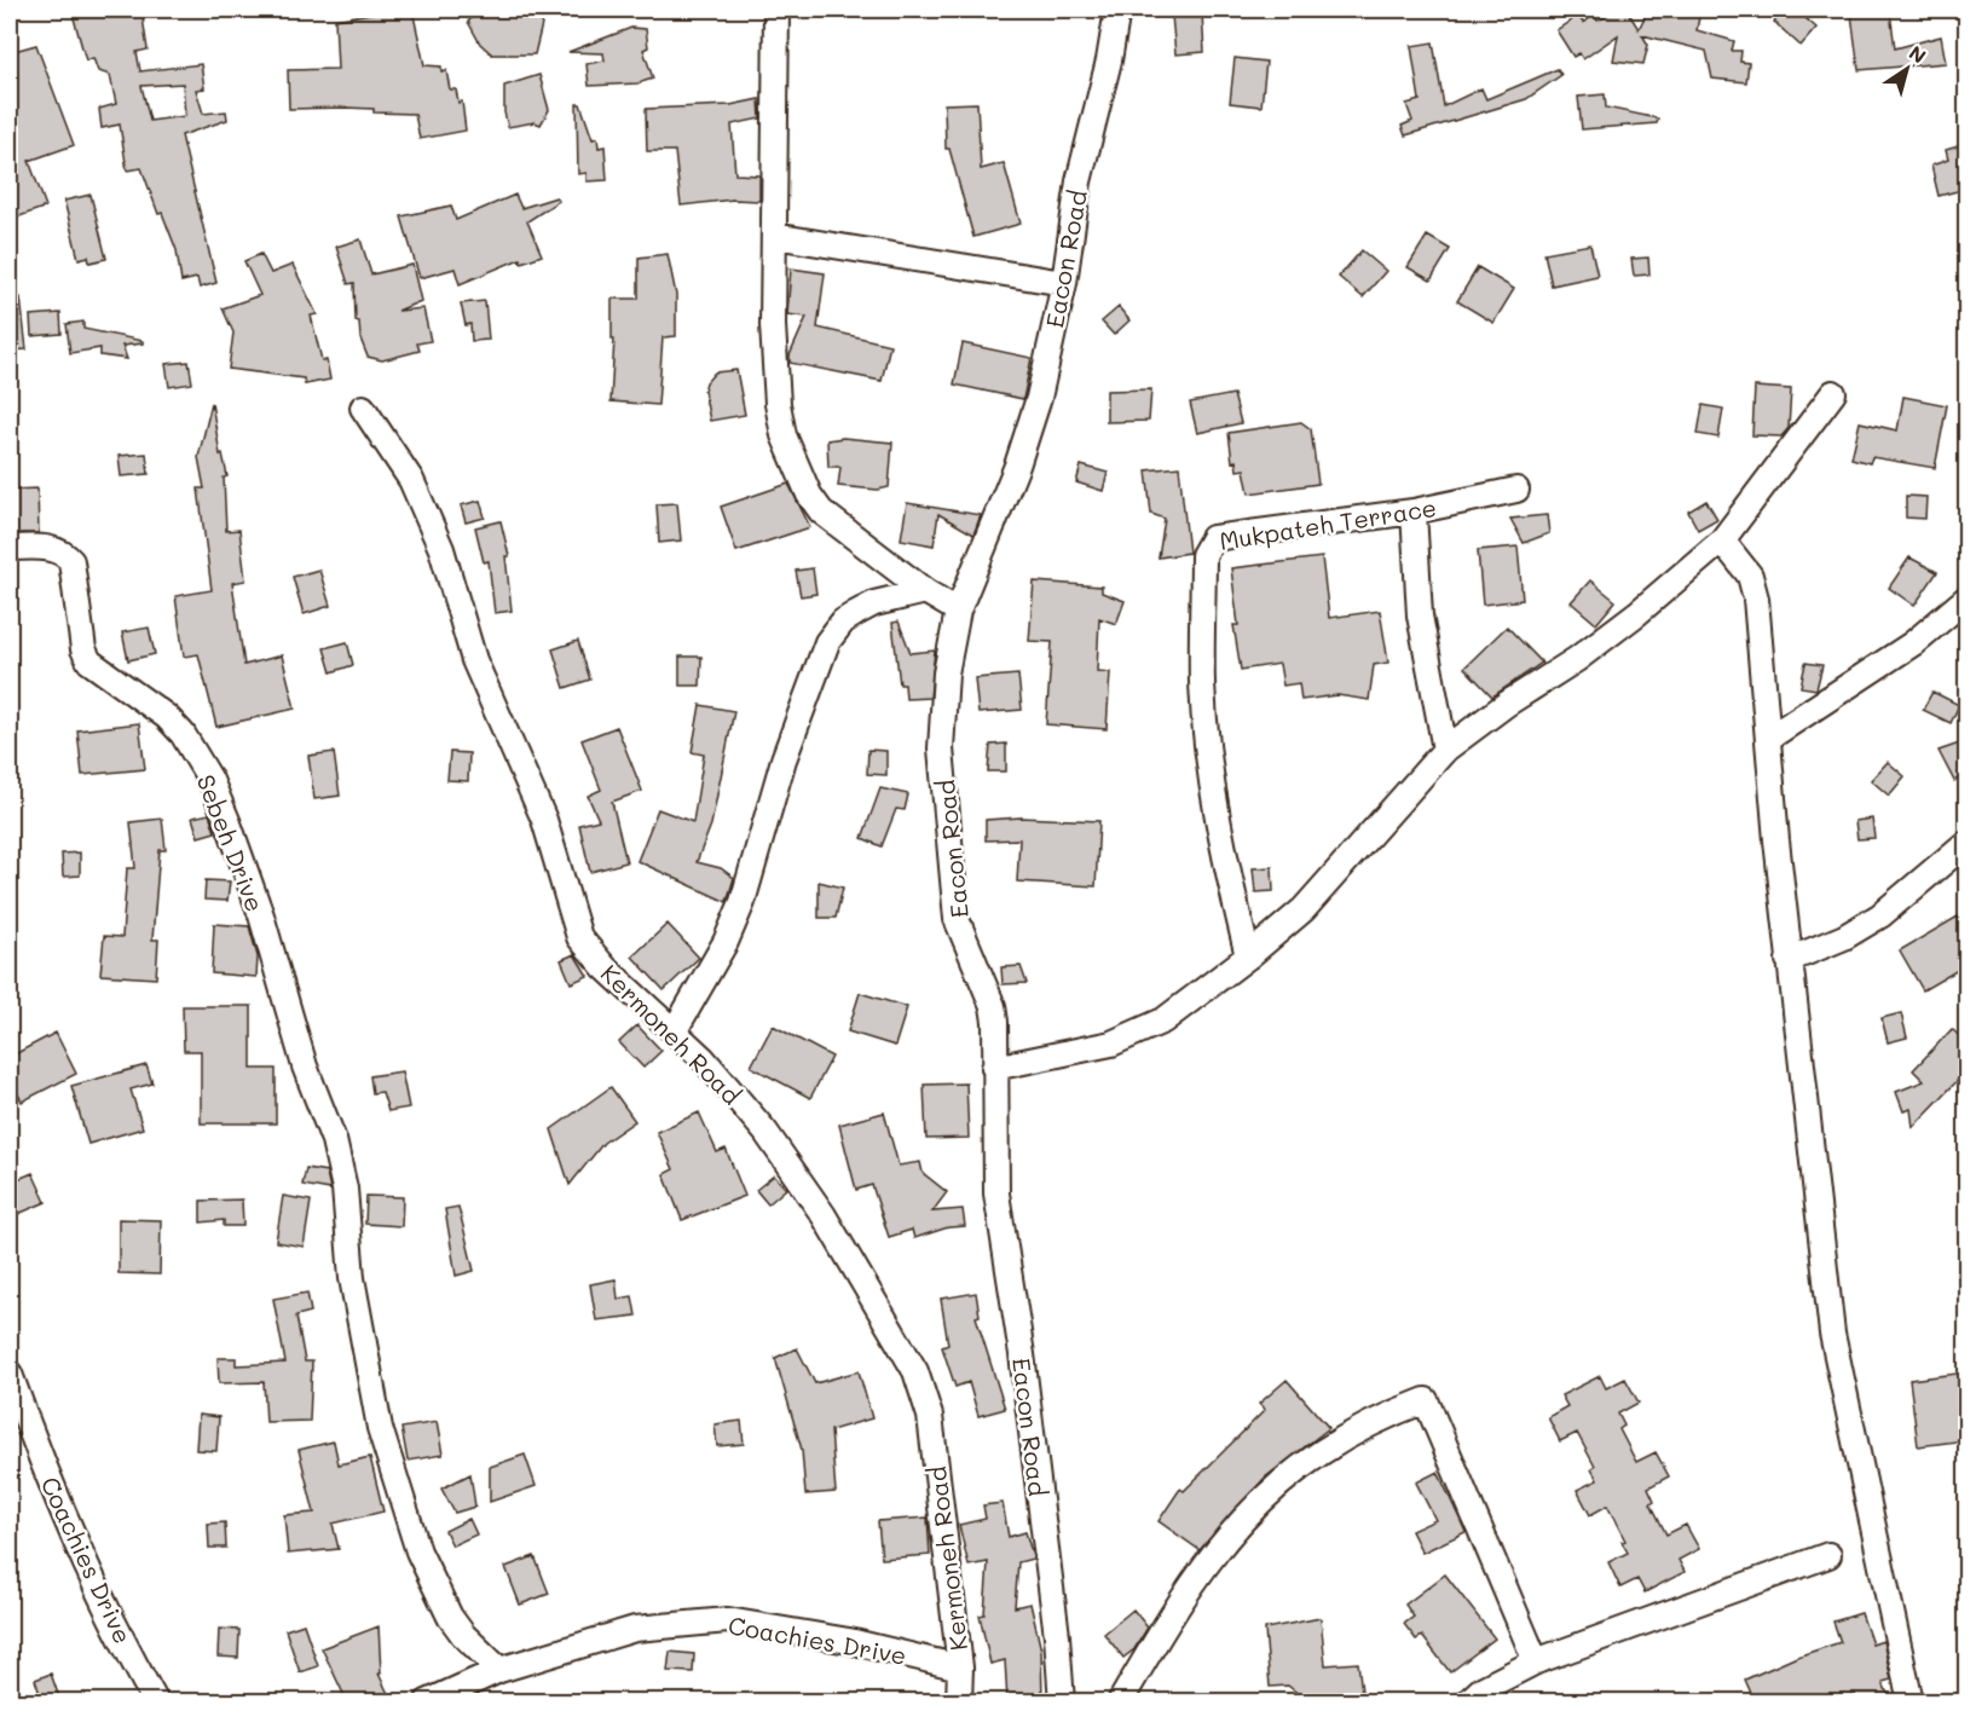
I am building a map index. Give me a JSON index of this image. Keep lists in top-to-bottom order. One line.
{"streets":{"street":["Eacon Road","Mukpateh Terrace","Sebeh Drive","Kermoneh Road","Coachies Drive"]},"crossings":[["Sebeh Drive","Coachies Drive"],["Kermoneh Road","Coachies Drive"]],"north":"top right"}
